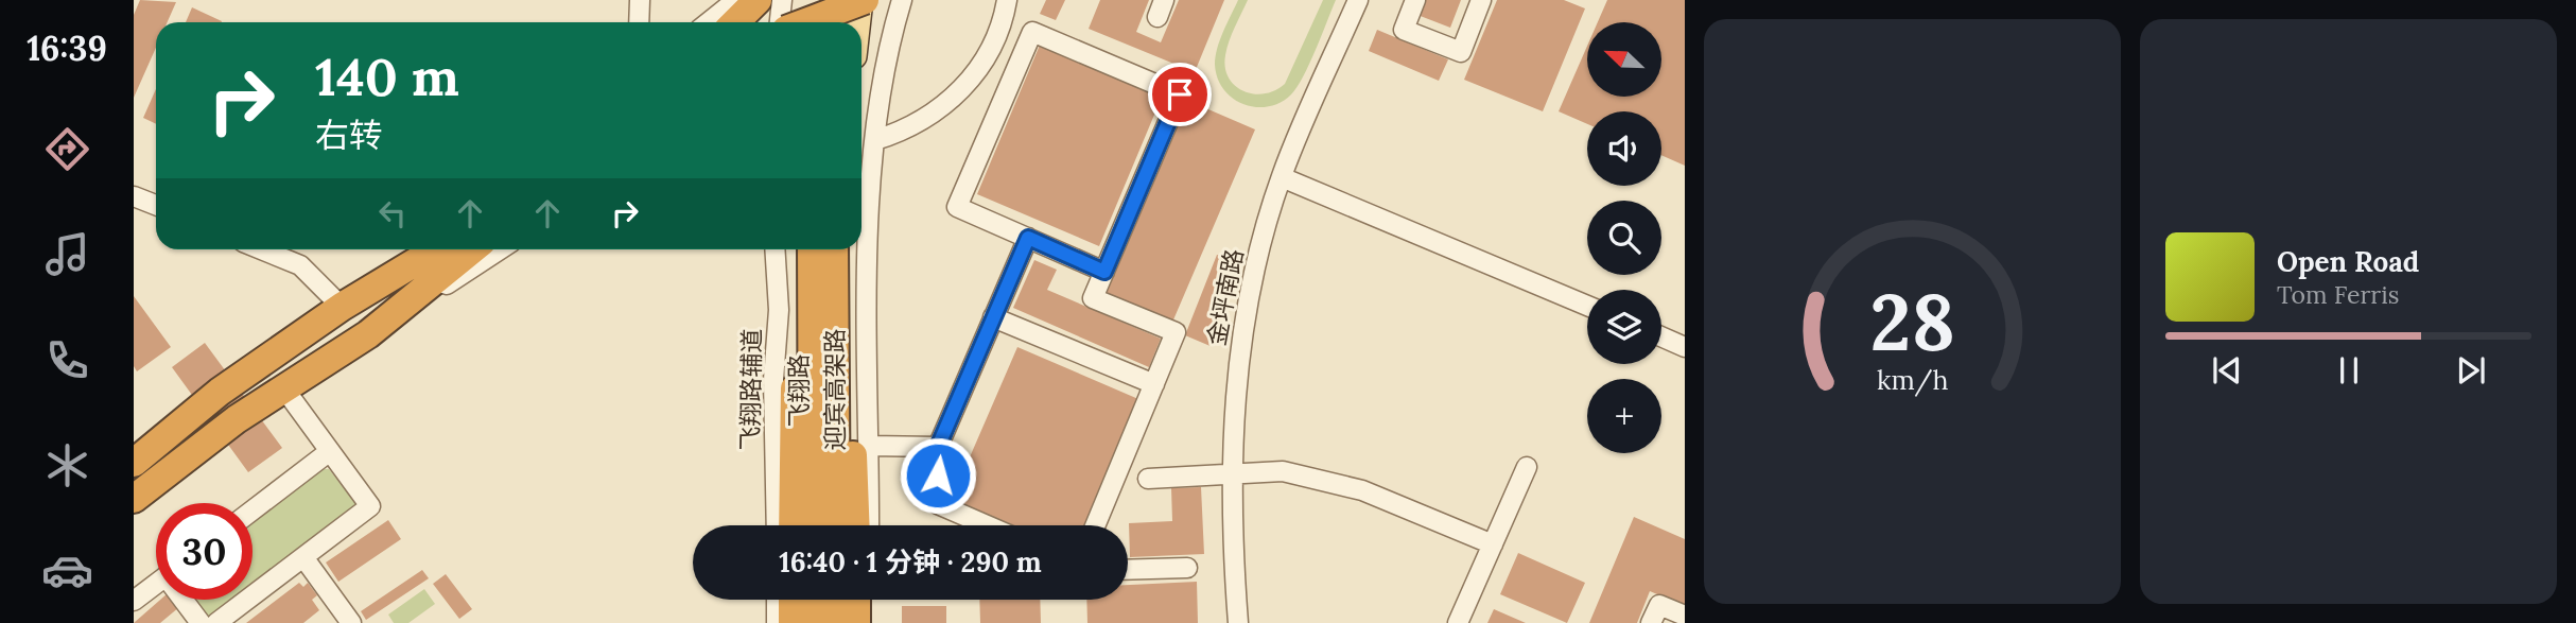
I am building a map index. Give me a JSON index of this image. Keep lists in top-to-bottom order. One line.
{"streets":{"highway":["迎宾高架路"],"main road":["飞翔路"],"street":["金坪南路","飞翔路辅道"]},"north":"top left","page":{"tabs":"16:39","map_buttons":"+","turn":["140 m","右转"],"song":["Open Road","Tom Ferris"],"limit":"30","trip":"16:40 · 1 分钟 · 290 m","gauge":["28","km/h"]}}
